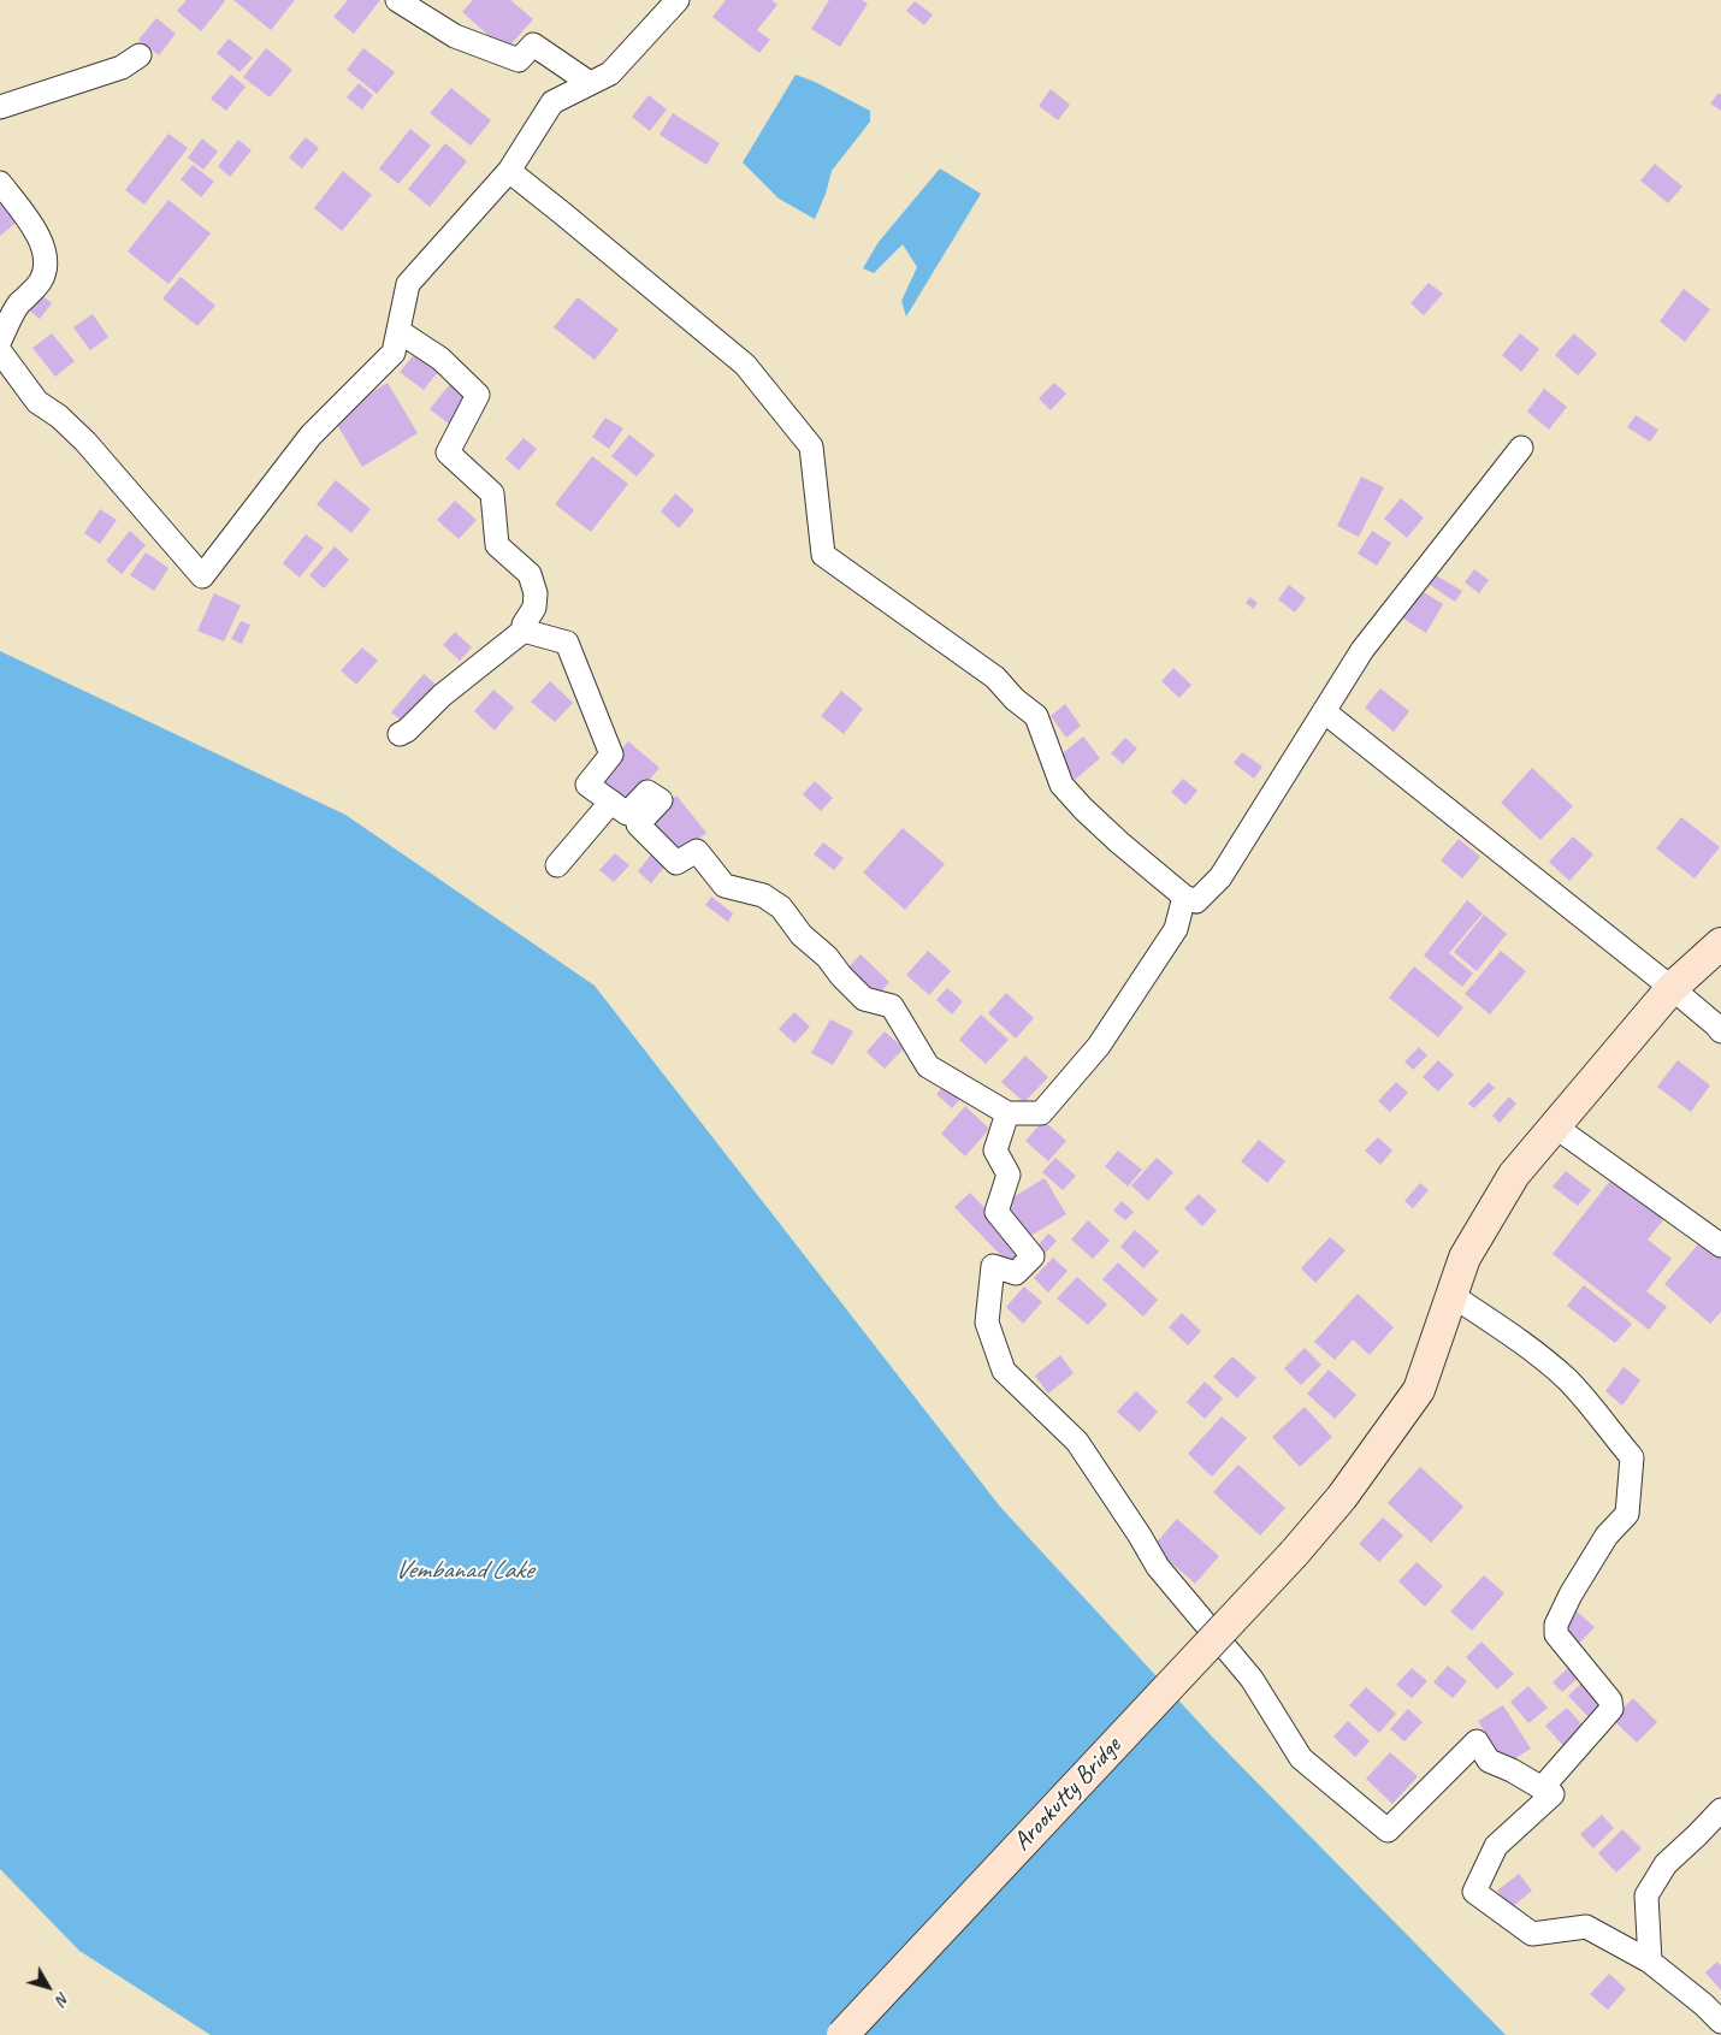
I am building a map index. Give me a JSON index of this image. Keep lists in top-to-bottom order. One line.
{"streets":{"main road":["Arookutty Bridge"]},"water":["Vembanad Lake"],"north":"bottom right"}
